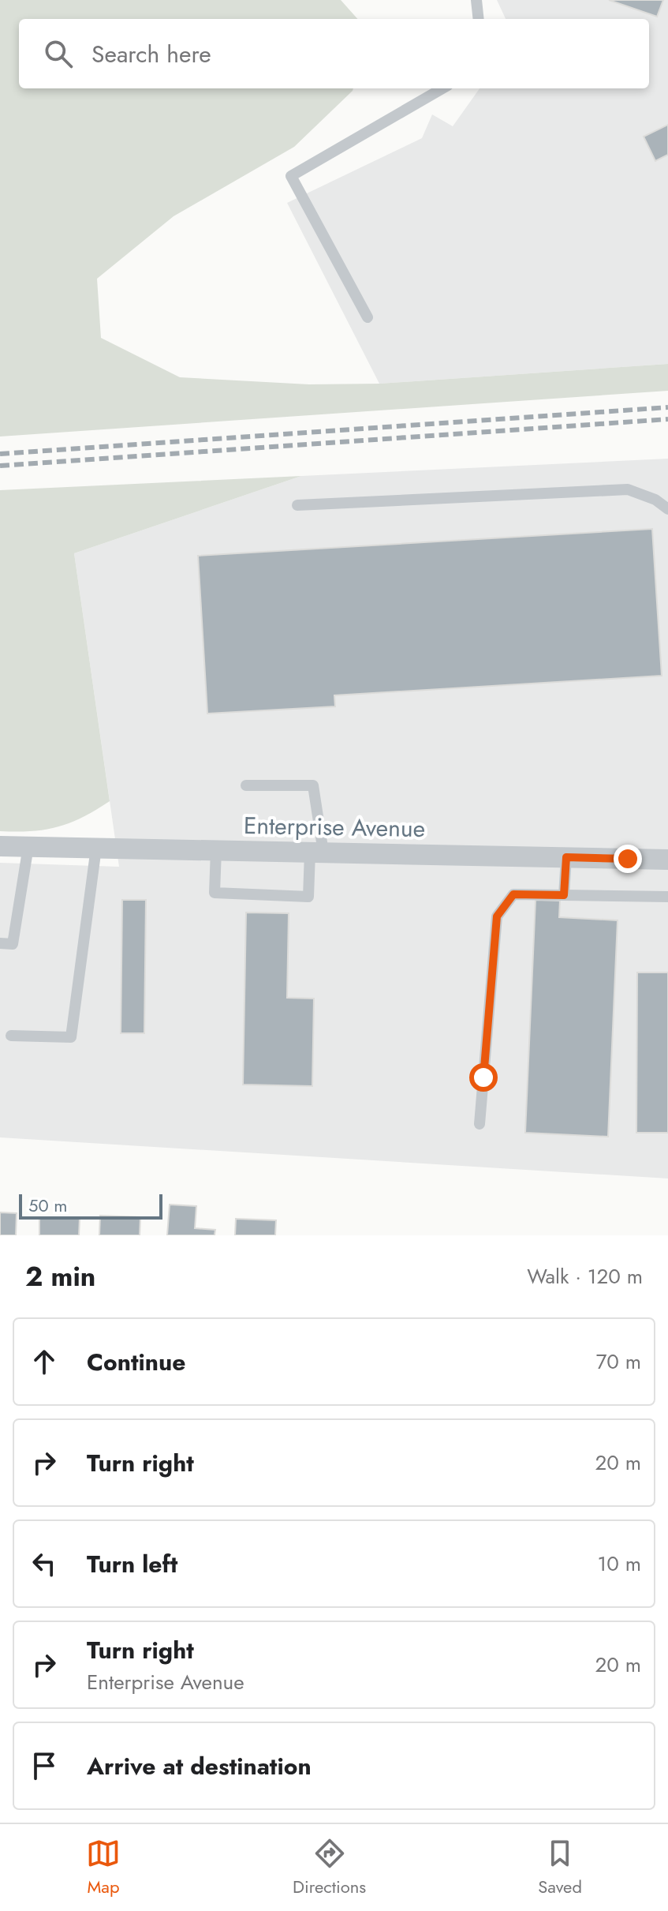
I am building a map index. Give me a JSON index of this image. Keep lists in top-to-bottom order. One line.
{"streets":{"street":["Enterprise Avenue"]},"scale_bar":"50 m","page":{"search":"Search here","scale":"50 m","heading":["2 min","Walk · 120 m"],"list":[["Continue","70 m"],["Turn right","20 m"],["Turn left","10 m"],["Turn right","Enterprise Avenue","20 m"],"Arrive at destination"],"nav":["Map","Directions","Saved"]}}
